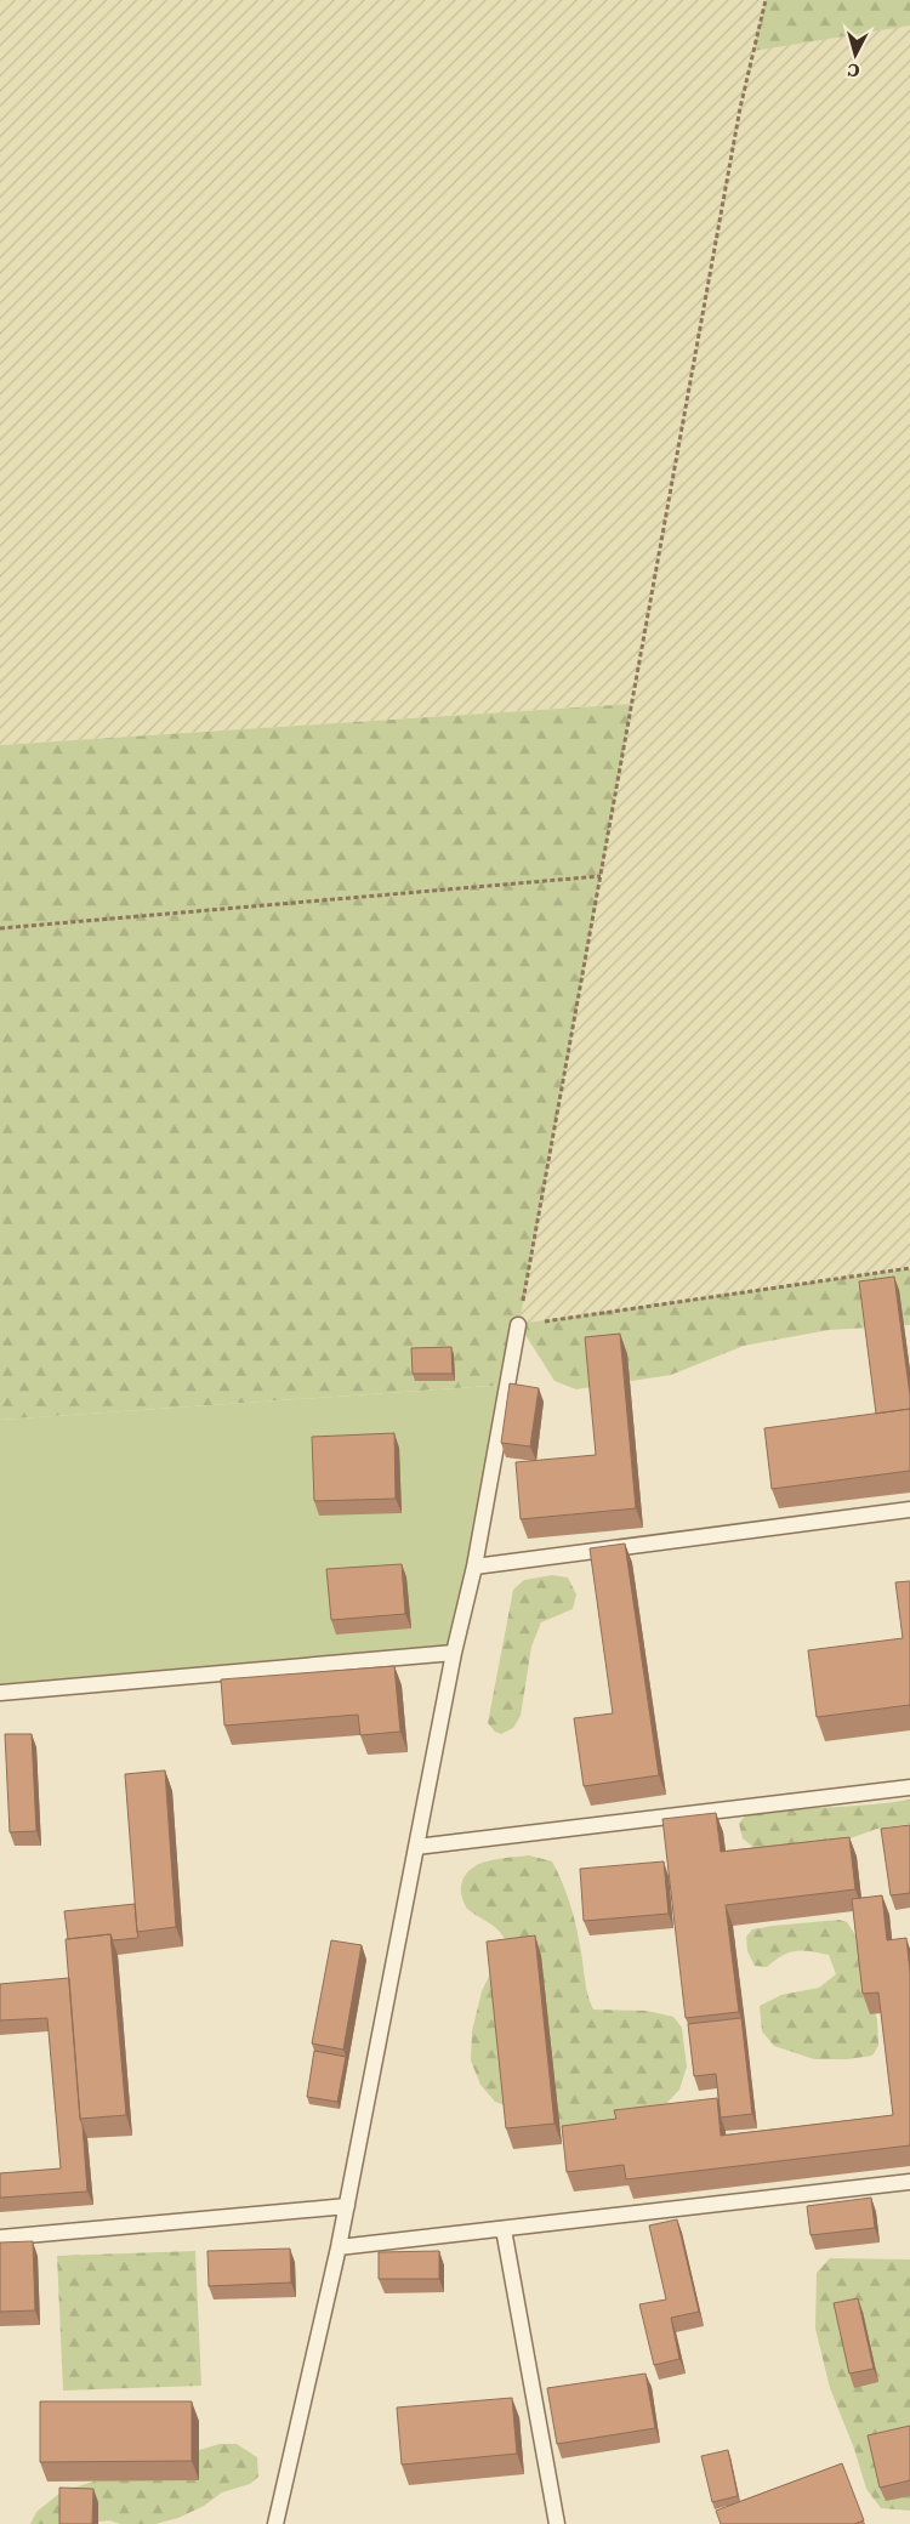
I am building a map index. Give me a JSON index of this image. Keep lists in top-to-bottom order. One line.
{"north":"bottom"}
